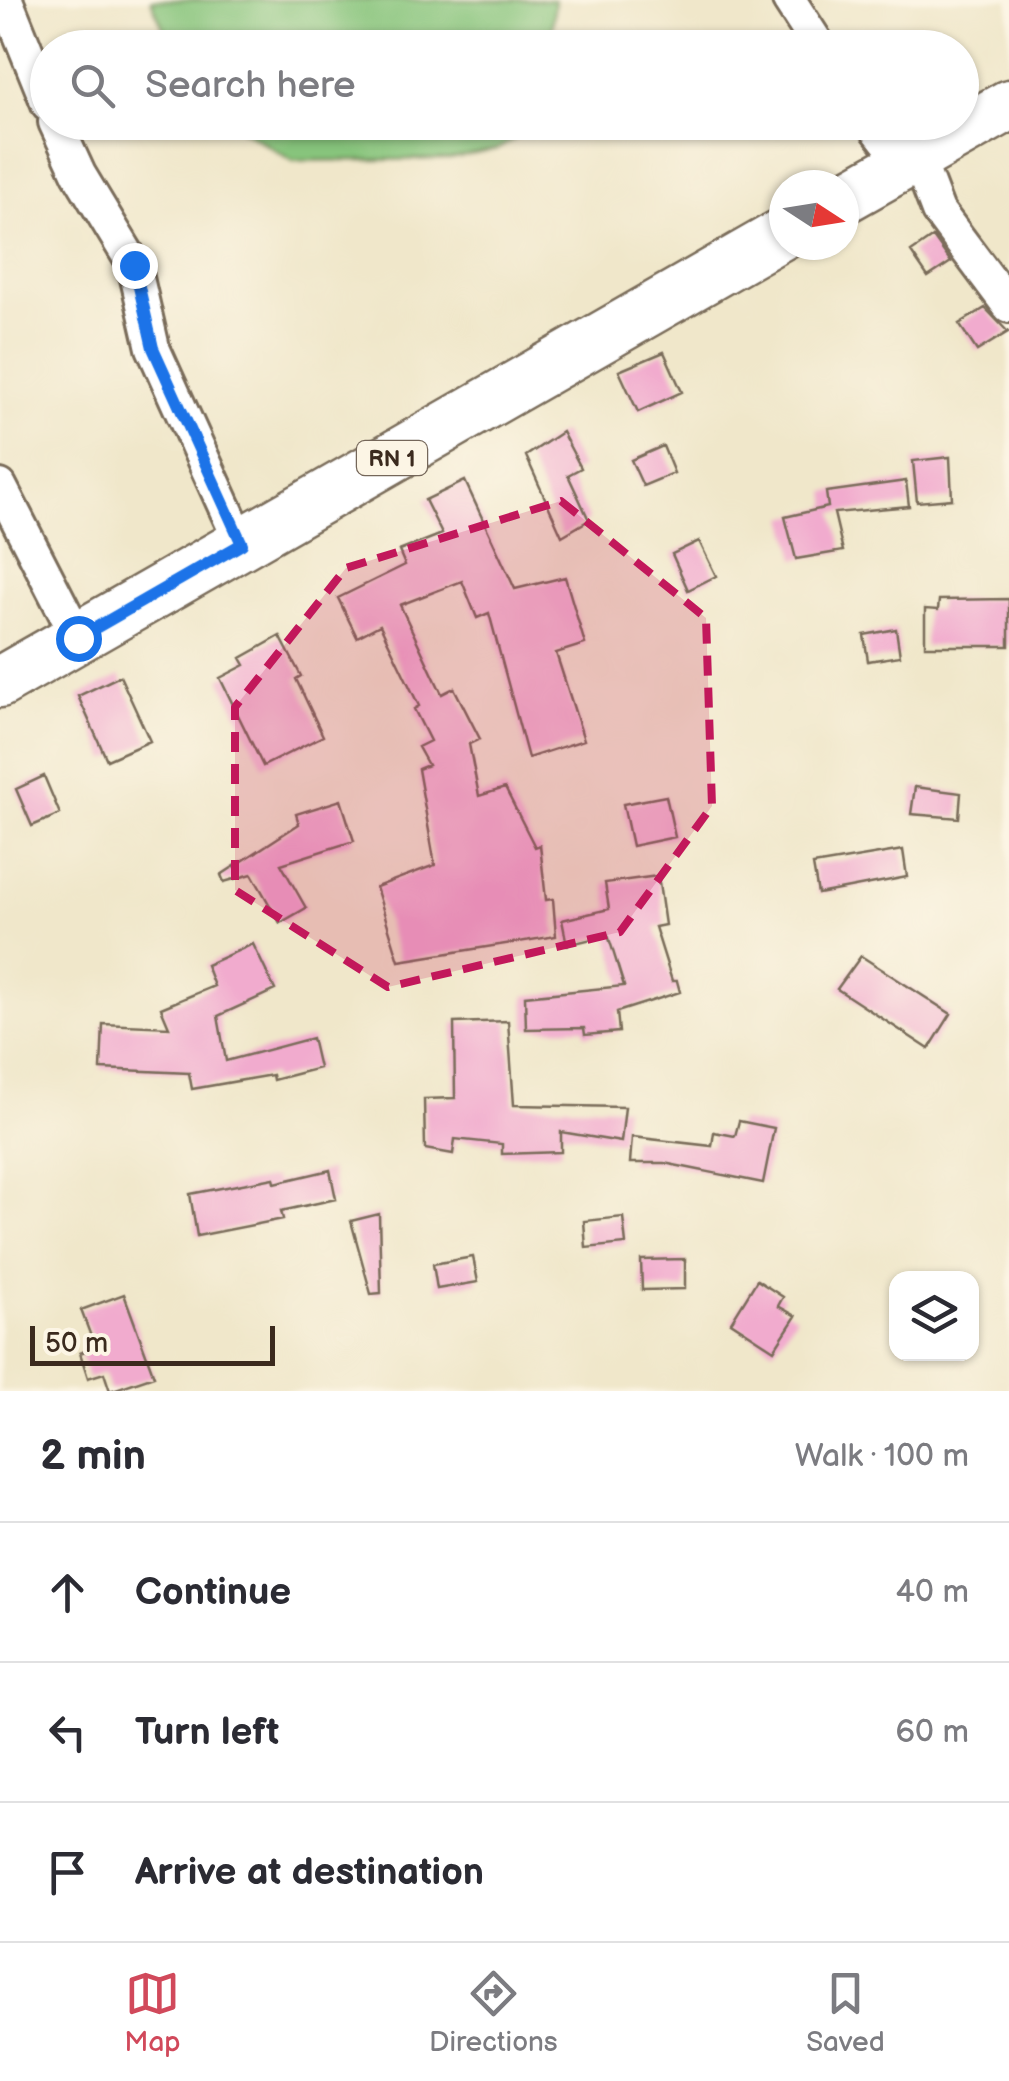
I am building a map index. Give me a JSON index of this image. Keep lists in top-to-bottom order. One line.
{"streets":{"main road":["RN 1"]},"scale_bar":"50 m","north":"right","page":{"search":"Search here","scale":"50 m","heading":["2 min","Walk · 100 m"],"list":[["Continue","40 m"],["Turn left","60 m"],"Arrive at destination"],"nav":["Map","Directions","Saved"]}}
